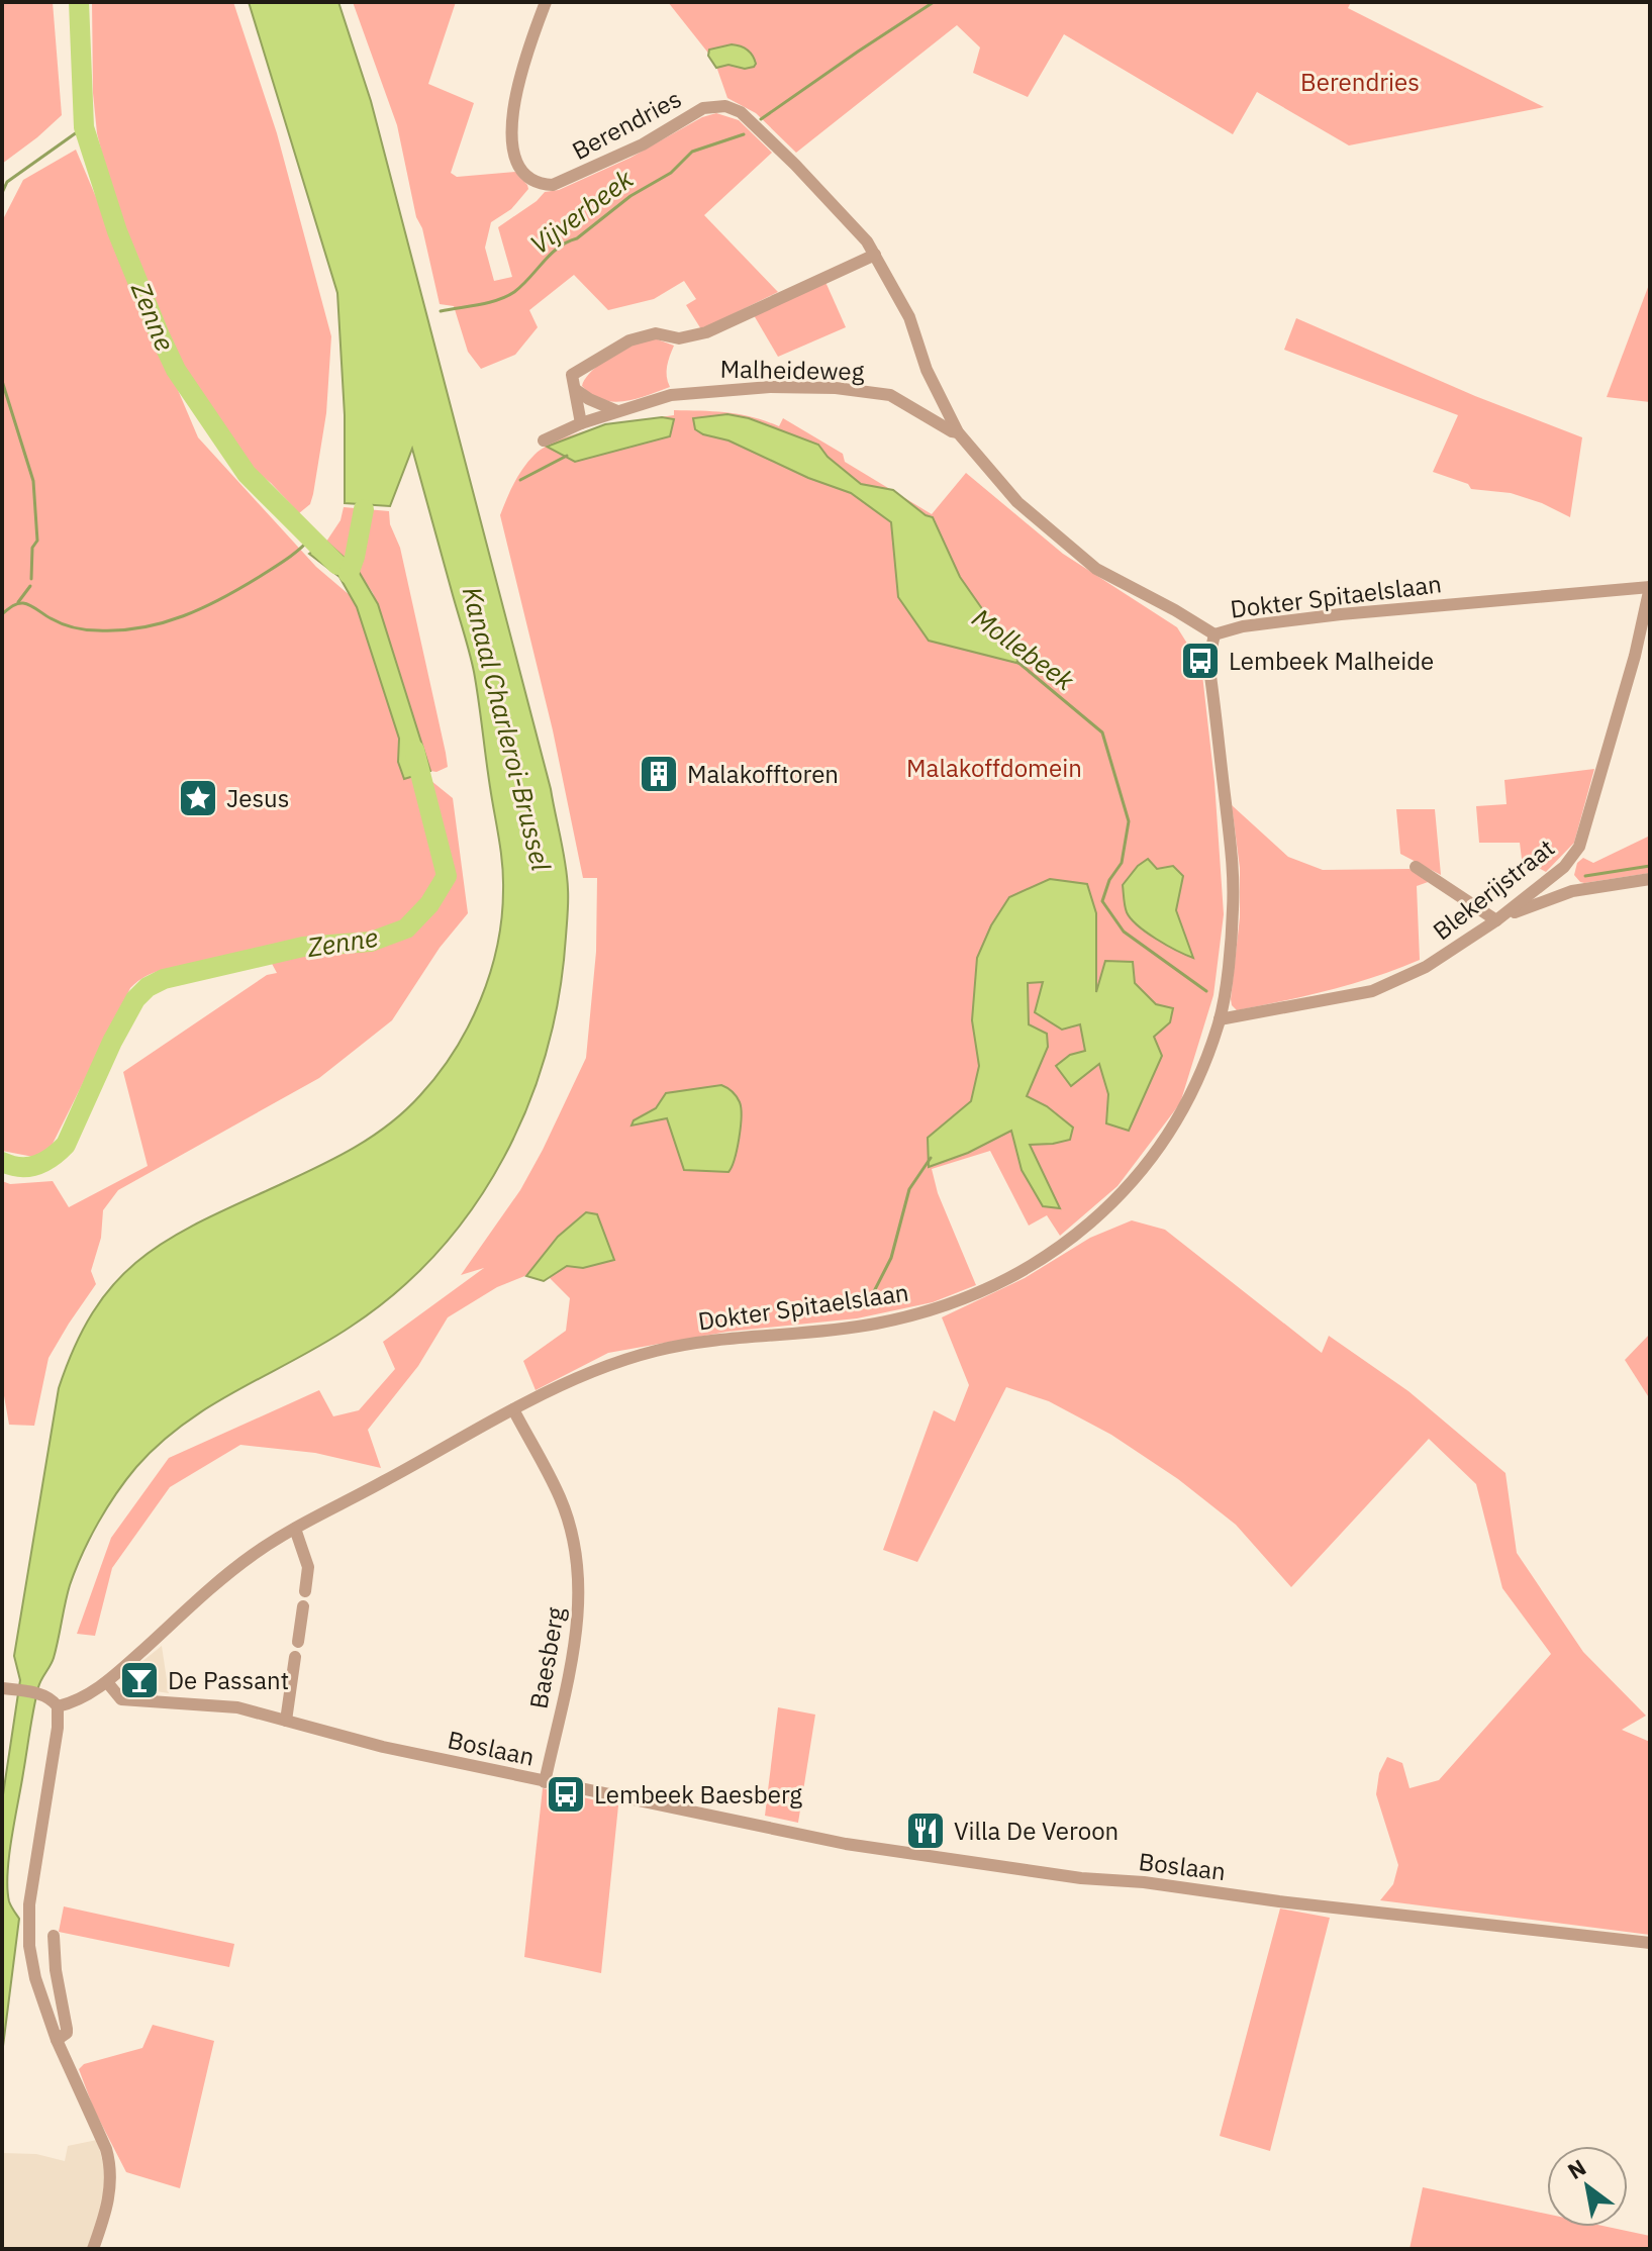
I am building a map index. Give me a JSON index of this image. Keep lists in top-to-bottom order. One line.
{"streets":{"street":["Berendries","Malheideweg","Dokter Spitaelslaan","Blekerijstraat","Baesberg","Boslaan"]},"crossings":[["Berendries","Malheideweg"],["Berendries","Dokter Spitaelslaan"],["Dokter Spitaelslaan","Blekerijstraat"],["Dokter Spitaelslaan","Baesberg"],["Dokter Spitaelslaan","Boslaan"],["Baesberg","Boslaan"]],"water":["Vijverbeek","Zenne","Mollebeek","Kanaal Charleroi-Brussel"],"parks":["Berendries","Malakoffdomein"],"places":{"bus stop":["Lembeek Malheide","Lembeek Baesberg"],"building":["Malakofftoren"],"place":["Jesus"],"bar":["De Passant"],"restaurant":["Villa De Veroon"]},"north":"top left"}
